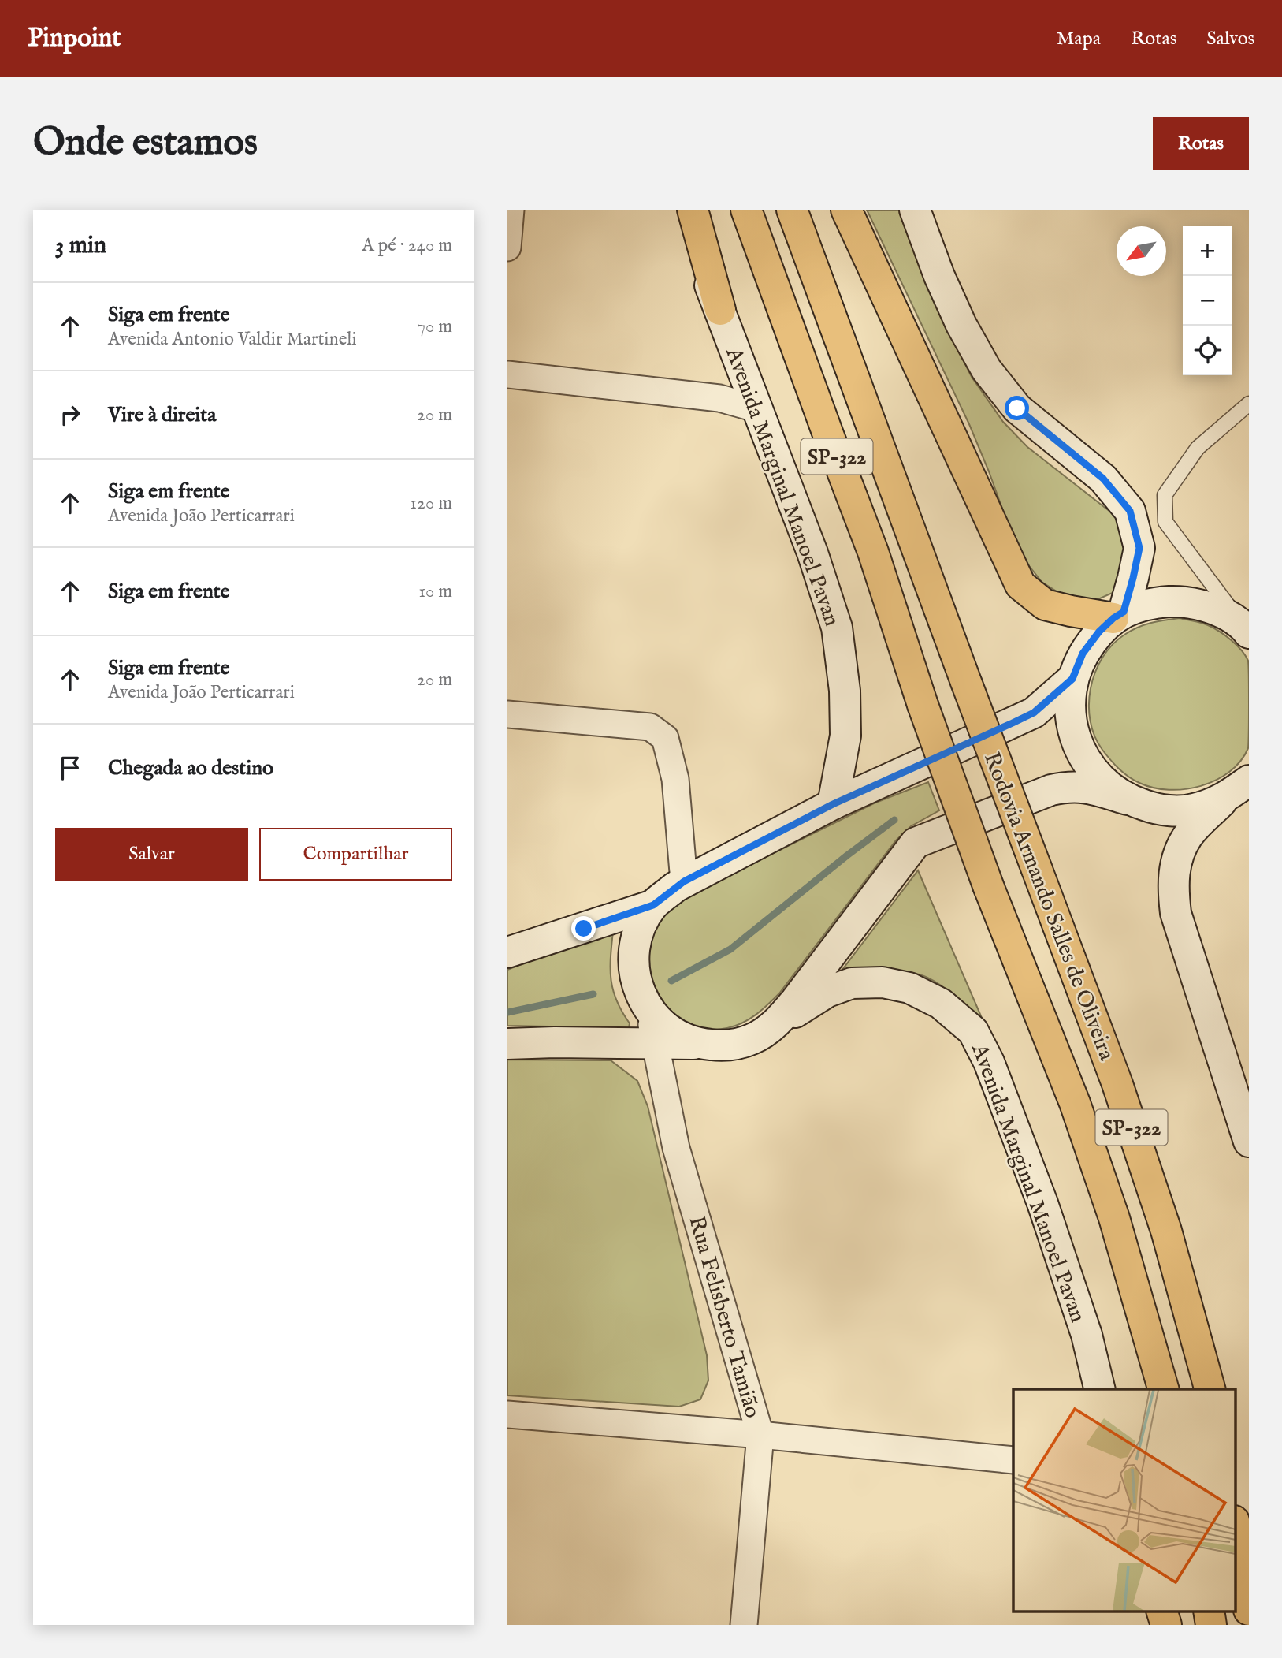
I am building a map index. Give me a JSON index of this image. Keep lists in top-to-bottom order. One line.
{"streets":{"highway":["SP-322","Rodovia Armando Salles de Oliveira"],"main road":["Avenida Marginal Manoel Pavan"],"street":["Rua Felisberto Tamião"]},"north":"bottom left","page":{"header":"Pinpoint","nav":["Mapa","Rotas","Salvos"],"buttons":["Rotas",["Salvar","Compartilhar"]],"title":"Onde estamos","heading":["3 min","A pé · 240 m"],"map_buttons":["+","−"],"list":[["Siga em frente","Avenida Antonio Valdir Martineli","70 m"],["Vire à direita","20 m"],["Siga em frente","Avenida João Perticarrari","120 m"],["Siga em frente","10 m"],["Siga em frente","Avenida João Perticarrari","20 m"],"Chegada ao destino"]}}
